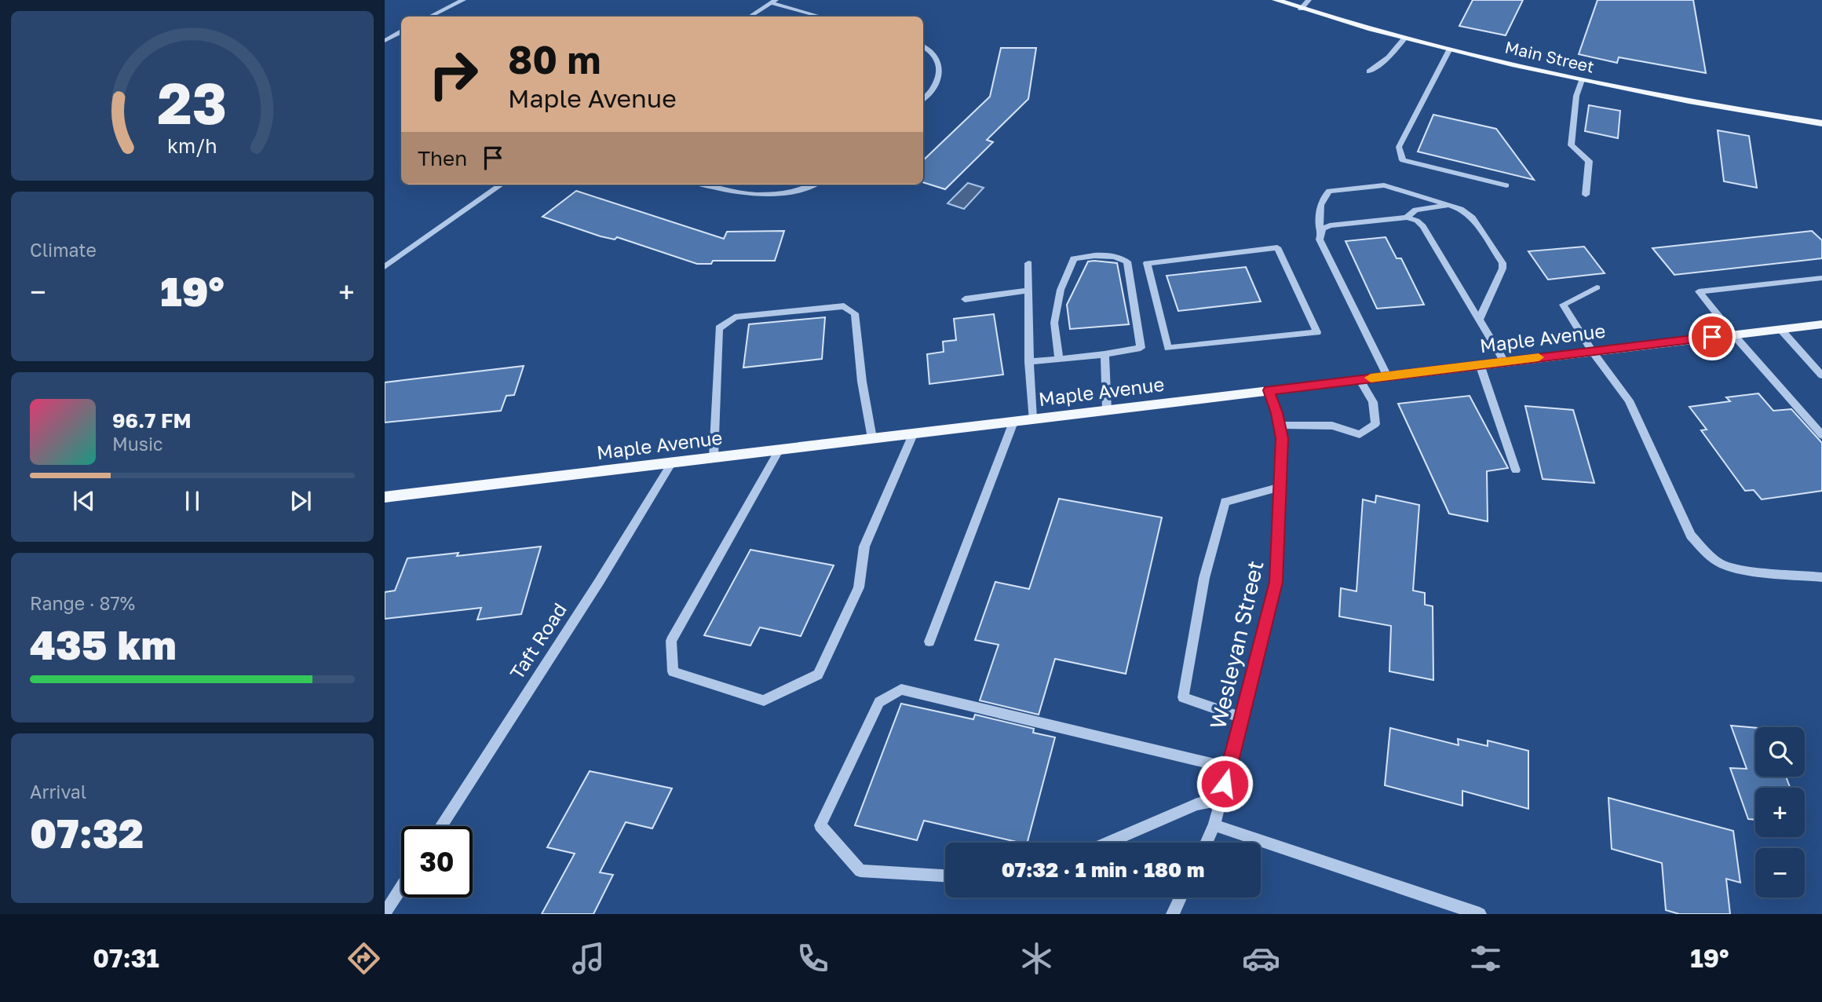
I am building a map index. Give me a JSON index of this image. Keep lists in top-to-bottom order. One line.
{"streets":{"main road":["Main Street","Maple Avenue"],"street":["Taft Road","Wesleyan Street"]},"crossings":[["Maple Avenue","Taft Road"],["Maple Avenue","Wesleyan Street"]],"page":{"turn":["80 m","Maple Avenue"],"then":"Then","tile":["Climate",["Range · 87%","435 km"],["Arrival","07:32"]],"heat":["−","19°","+"],"song":["96.7 FM","Music"],"map_buttons":["+","−"],"limit":"30","trip":"07:32 · 1 min · 180 m","tabs":["07:31","19°"],"gauge":["23","km/h"]}}
